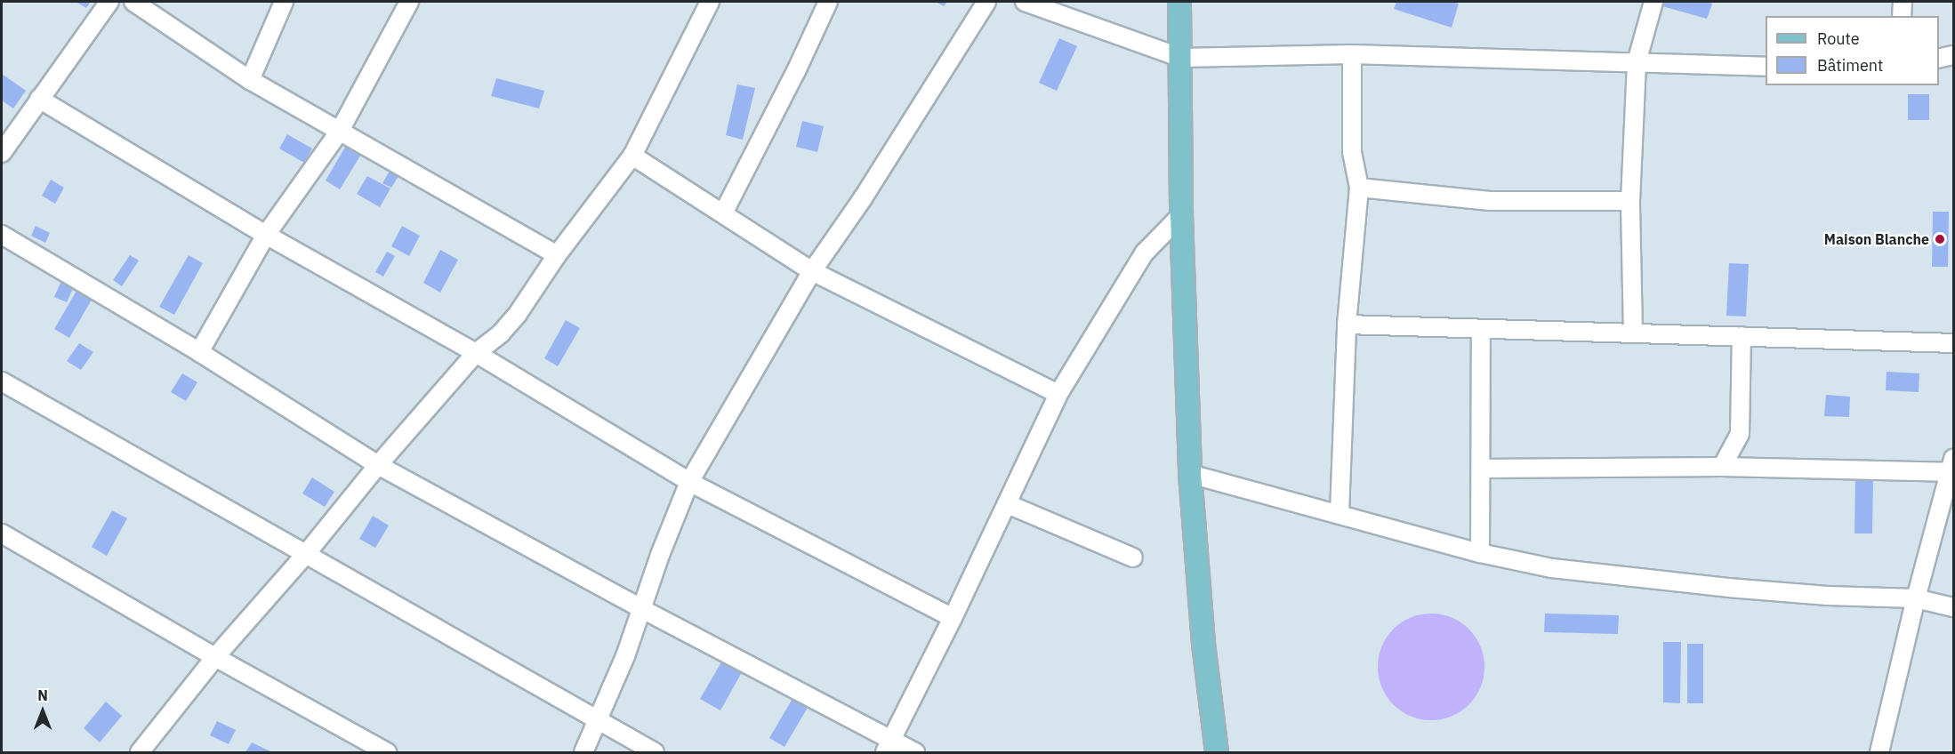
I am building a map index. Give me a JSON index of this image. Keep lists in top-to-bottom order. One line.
{"places":["Maison Blanche"],"legend":["Route","Bâtiment"],"north":"top"}
